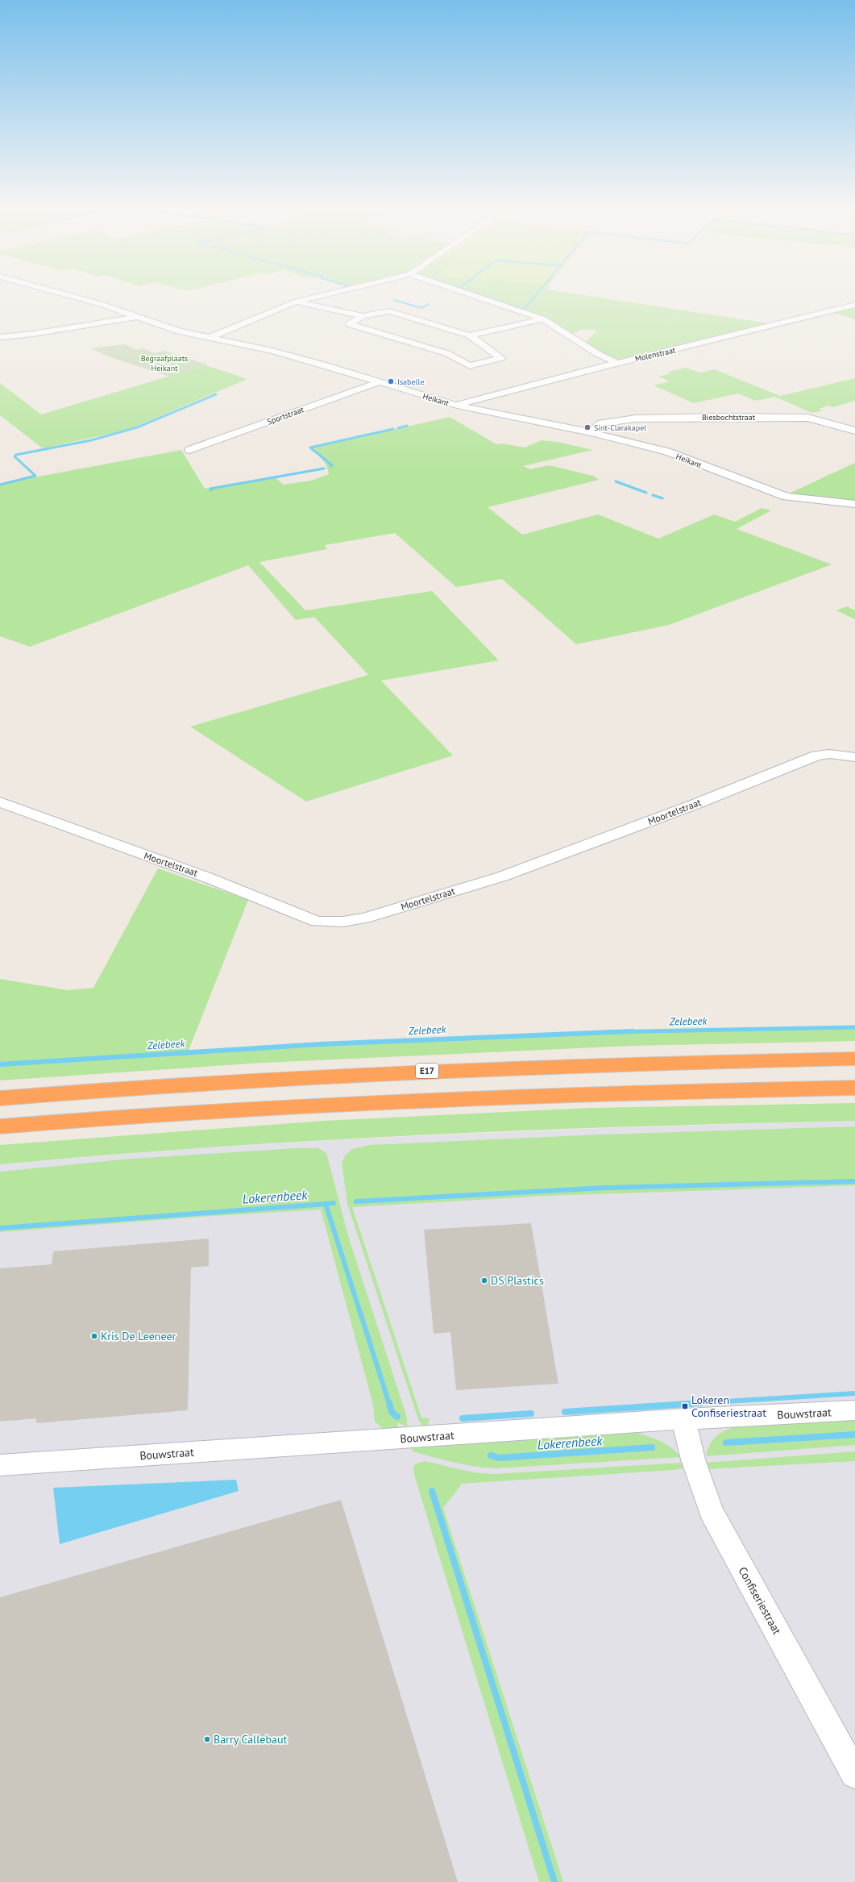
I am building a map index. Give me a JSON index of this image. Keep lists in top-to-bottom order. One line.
{"streets":{"highway":["E17"],"street":["Molenstraat","Heikant","Sportstraat","Biesbochtstraat","Moortelstraat","Bouwstraat","Confiseriestraat"]},"crossings":[["Molenstraat","Heikant"],["Heikant","Sportstraat"],["Heikant","Biesbochtstraat"],["Bouwstraat","Confiseriestraat"]],"water":["Zelebeek","Lokerenbeek"],"parks":["Begraafplaats Heikant"],"places":{"other":["Isabelle","Sint-Clarakapel","DS Plastics","Kris De Leeneer","Barry Callebaut"],"transit":["Lokeren Confiseriestraat"]}}
